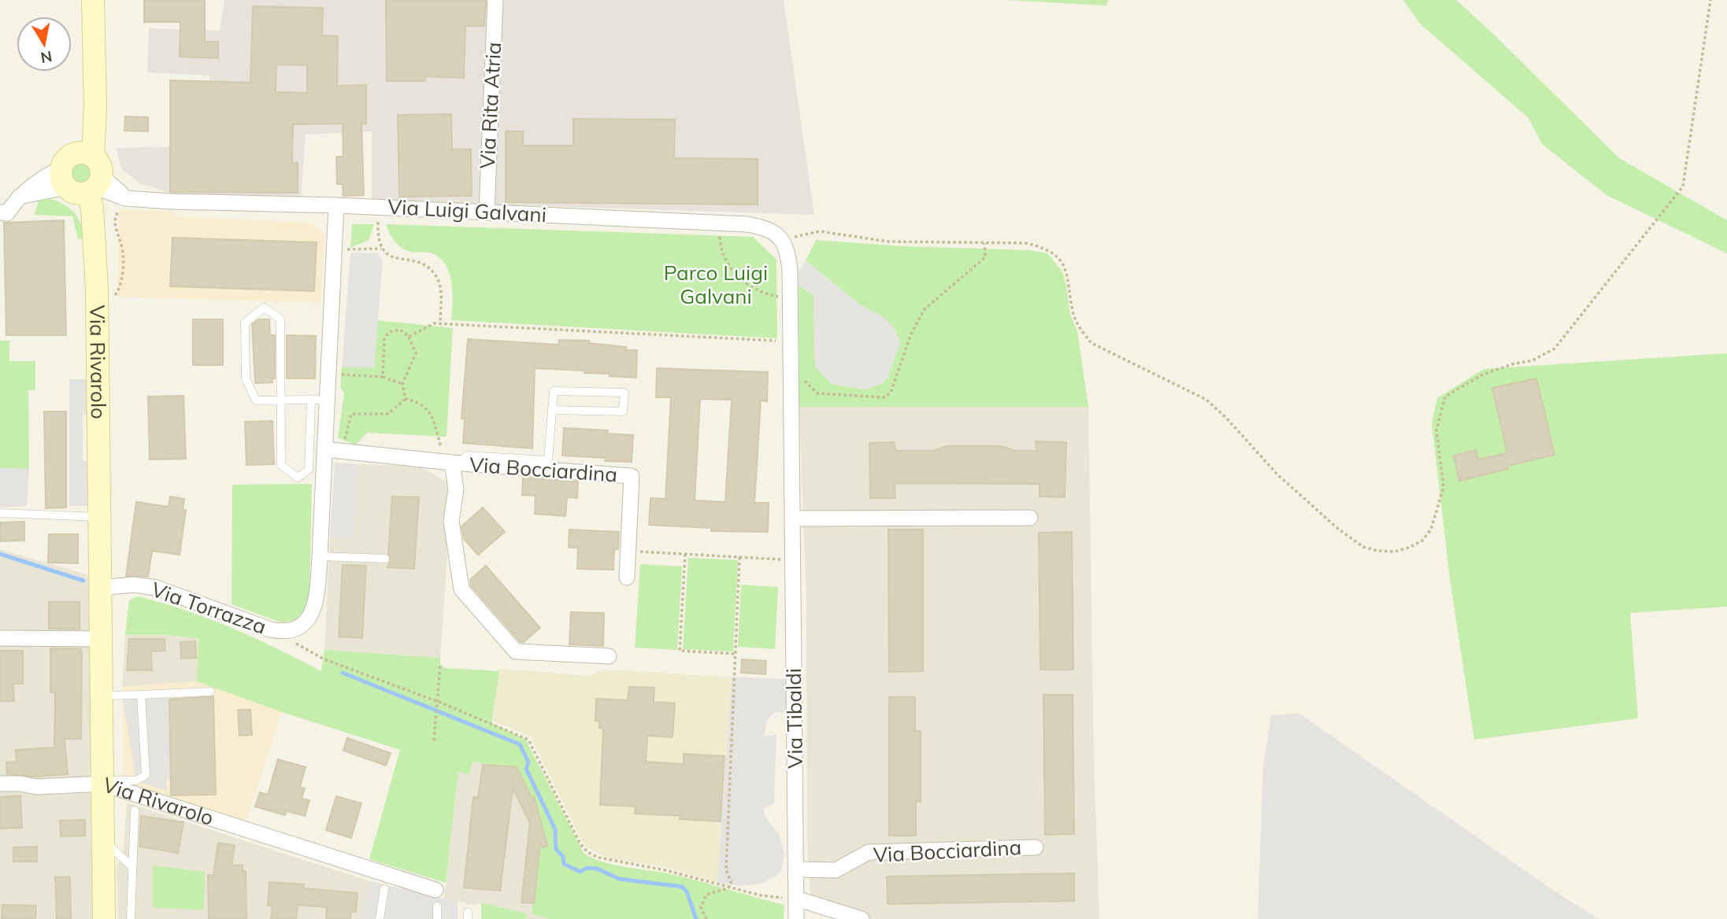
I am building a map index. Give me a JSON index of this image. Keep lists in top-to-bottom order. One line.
{"streets":{"main road":["Via Rivarolo"],"street":["Via Rita Atria","Via Luigi Galvani","Via Bocciardina","Via Torrazza","Via Tibaldi"]},"crossings":[["Via Rita Atria","Via Luigi Galvani"],["Via Luigi Galvani","Via Rivarolo"],["Via Luigi Galvani","Via Torrazza"],["Via Luigi Galvani","Via Tibaldi"],["Via Rivarolo","Via Torrazza"],["Via Bocciardina","Via Tibaldi"]],"parks":["Parco Luigi Galvani"],"north":"bottom"}
